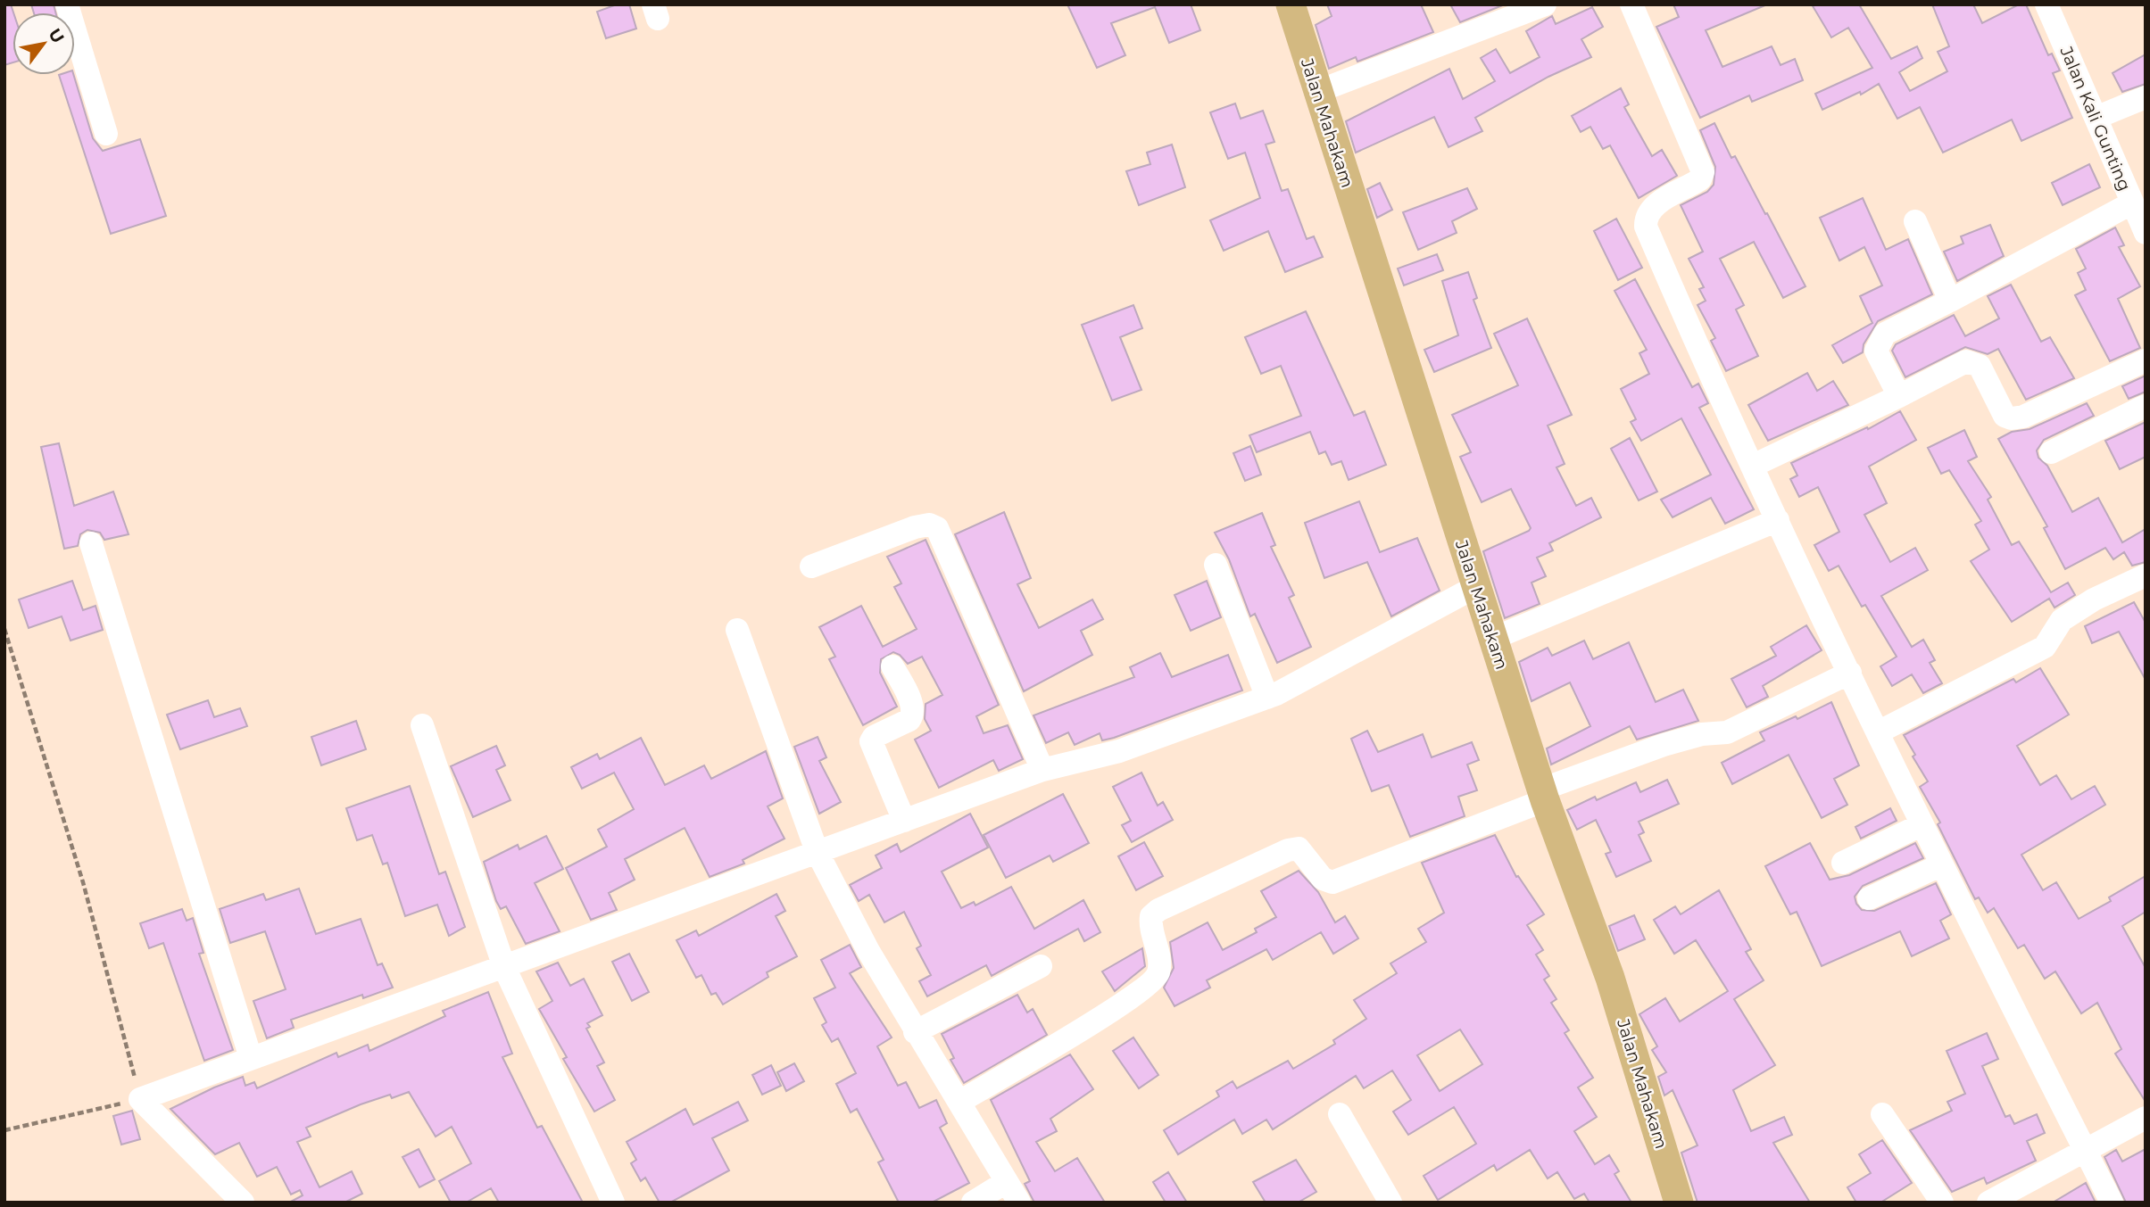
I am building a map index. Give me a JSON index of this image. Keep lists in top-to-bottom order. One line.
{"streets":{"main road":["Jalan Mahakam"],"street":["Jalan Kali Gunting"]},"north":"top right"}
